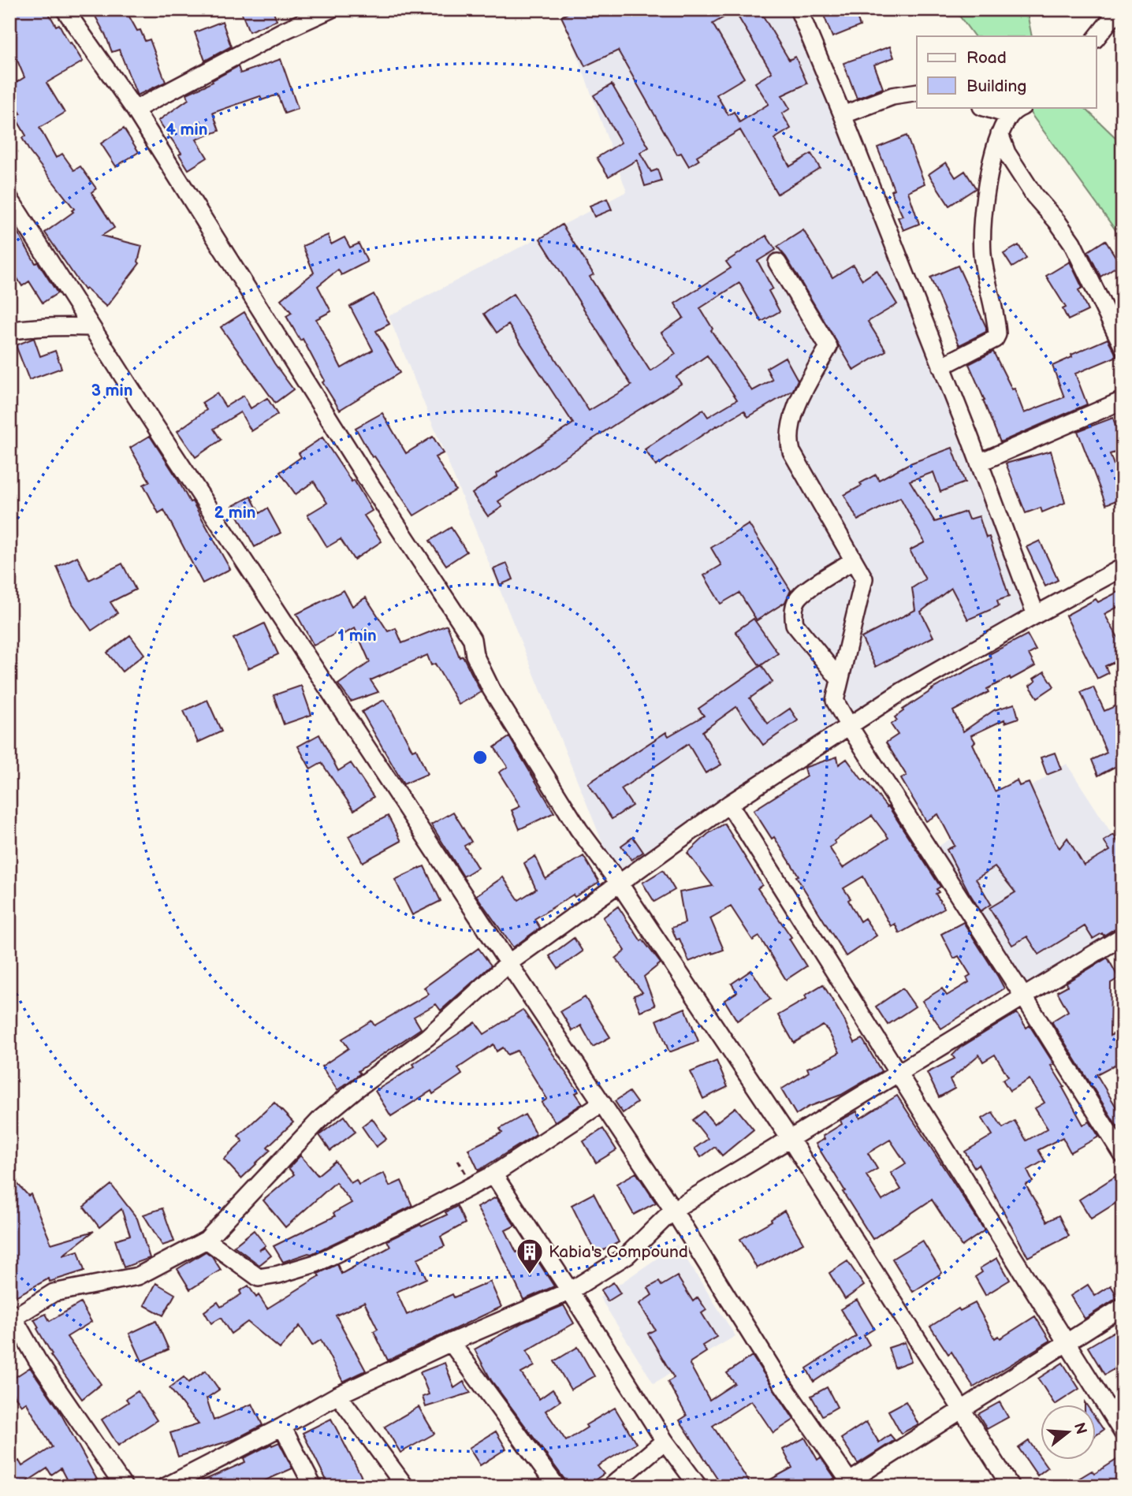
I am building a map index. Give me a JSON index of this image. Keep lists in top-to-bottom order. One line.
{"places":{"building":["Kabia's Compound"]},"legend":["Road","Building"],"north":"right","rings":["4 min","3 min","2 min","1 min"]}
